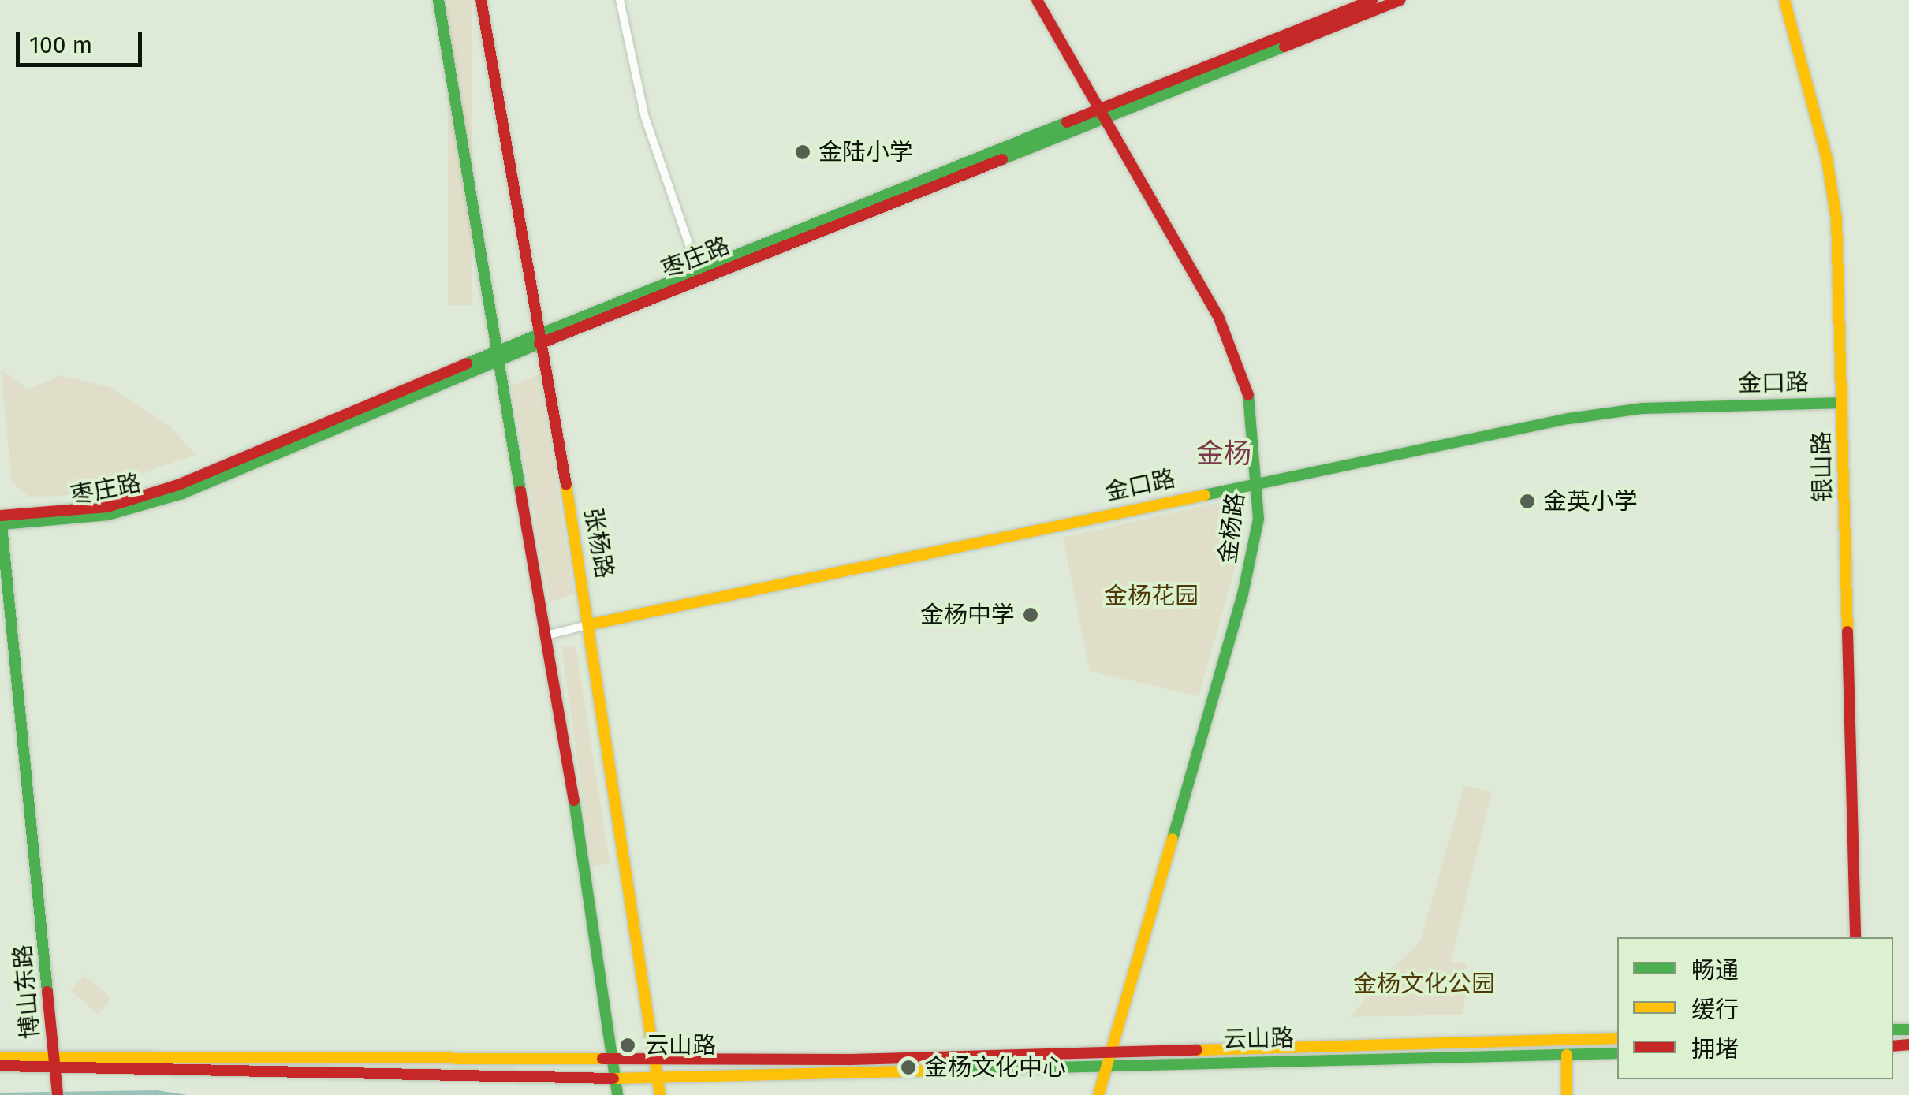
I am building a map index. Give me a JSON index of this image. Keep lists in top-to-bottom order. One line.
{"streets":{"street":["枣庄路","金口路","银山路","金杨路","张杨路","博山东路","云山路"]},"crossings":[["枣庄路","金杨路"],["枣庄路","张杨路"],["枣庄路","博山东路"],["金口路","银山路"],["金口路","金杨路"],["金口路","张杨路"],["金杨路","云山路"],["张杨路","云山路"],["博山东路","云山路"]],"districts":["金杨"],"parks":["金杨花园","金杨文化公园"],"places":["金陆小学","金英小学","金杨中学","云山路","金杨文化中心"],"legend":["畅通","缓行","拥堵"],"scale_bar":"100 m"}
